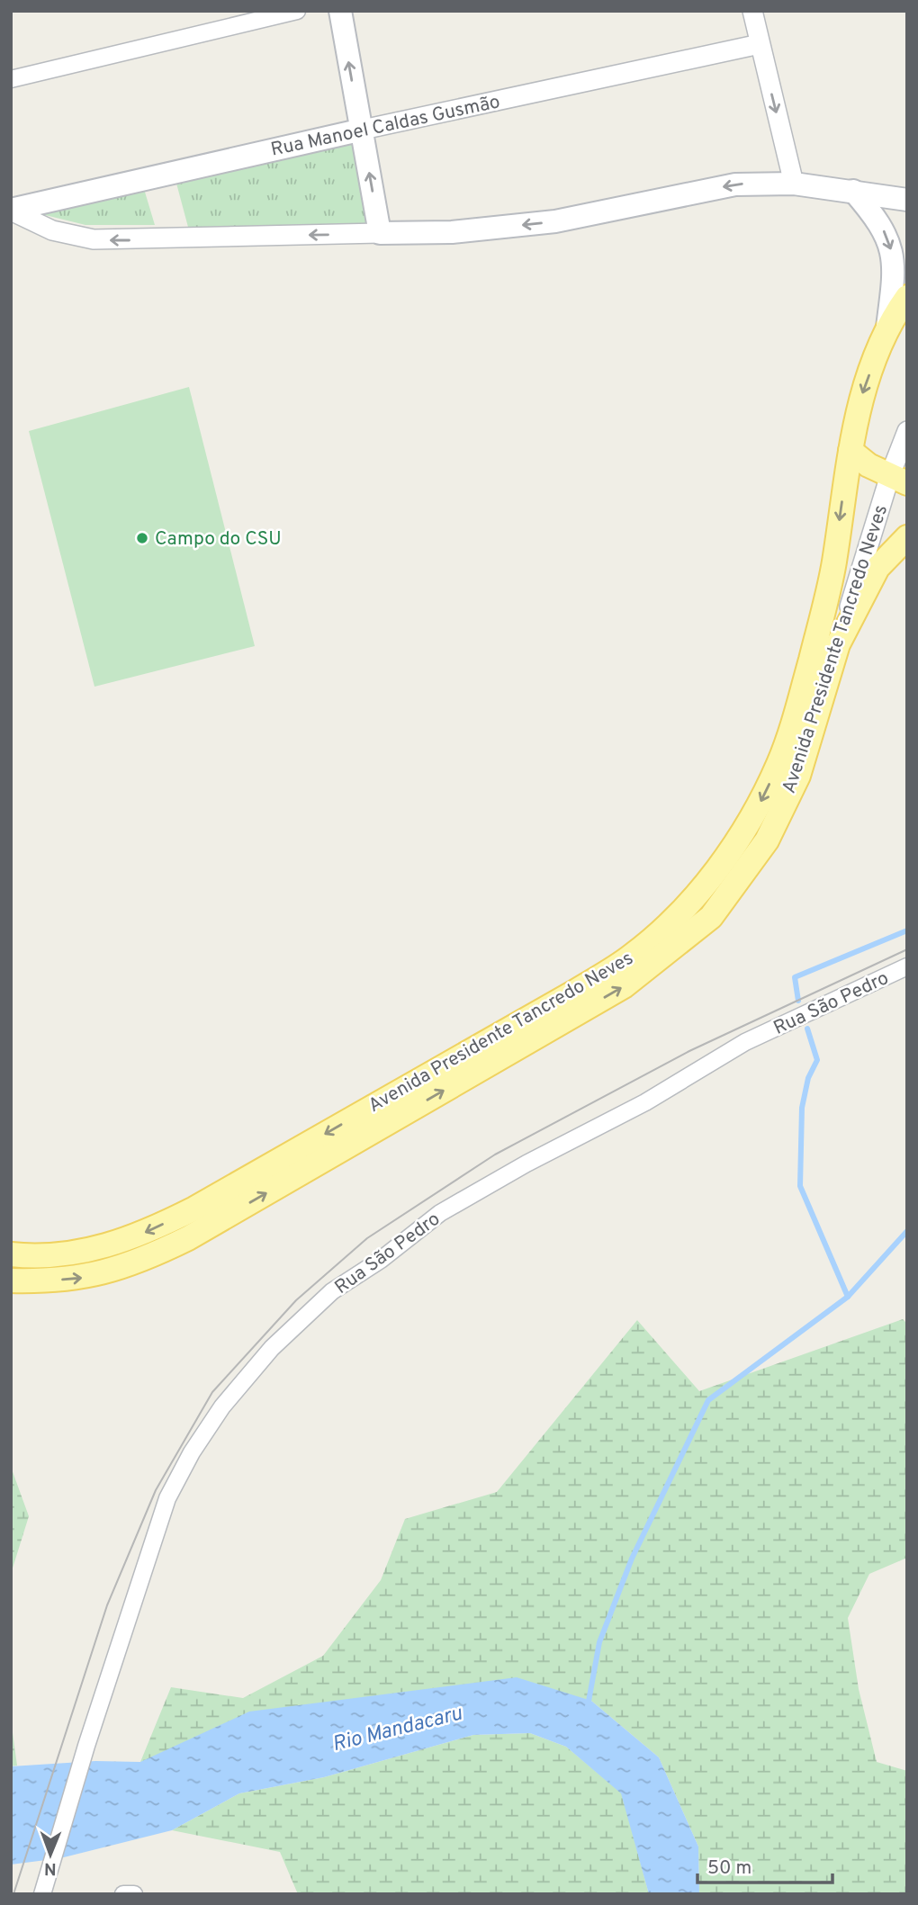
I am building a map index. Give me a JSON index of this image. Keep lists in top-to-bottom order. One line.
{"streets":{"main road":["Rua Manoel Caldas Gusmão","Avenida Presidente Tancredo Neves"],"street":["Rua São Pedro"]},"water":["Rio Mandacaru"],"places":["Campo do CSU"],"scale_bar":"50 m","north":"bottom"}
